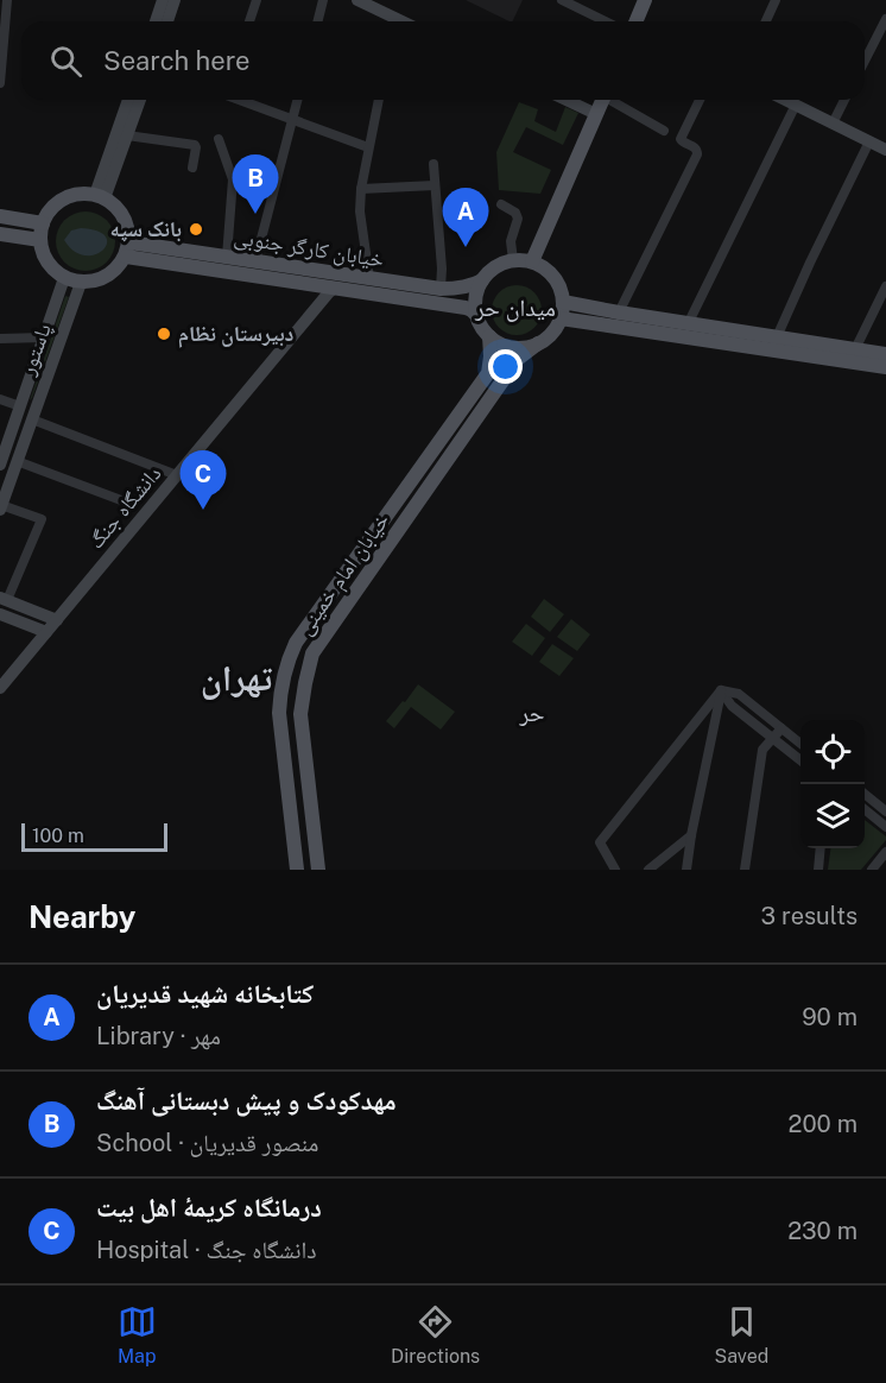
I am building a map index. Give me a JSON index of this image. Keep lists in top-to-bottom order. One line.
{"streets":{"main road":["خیابان کارگر جنوبی","پاستور","دانشگاه جنگ","خیابان امام خمینی"]},"crossings":[["خیابان کارگر جنوبی","پاستور"],["خیابان کارگر جنوبی","دانشگاه جنگ"],["خیابان کارگر جنوبی","خیابان امام خمینی"]],"districts":["میدان حر","تهران","حر"],"places":["بانک سپه","دبیرستان نظام"],"scale_bar":"100 m","page":{"search":"Search here","pins":["B","A","C"],"scale":"100 m","heading":["Nearby","3 results"],"list":[{"mark":"A","name":"کتابخانه شهید قدیریان","note":"Library · مهر","value":"90 m"},{"mark":"B","name":"مهدکودک و پیش دبستانی آهنگ","note":"School · منصور قدیریان","value":"200 m"},{"mark":"C","name":"درمانگاه کریمهٔ اهل بیت","note":"Hospital · دانشگاه جنگ","value":"230 m"}],"nav":["Map","Directions","Saved"]}}
